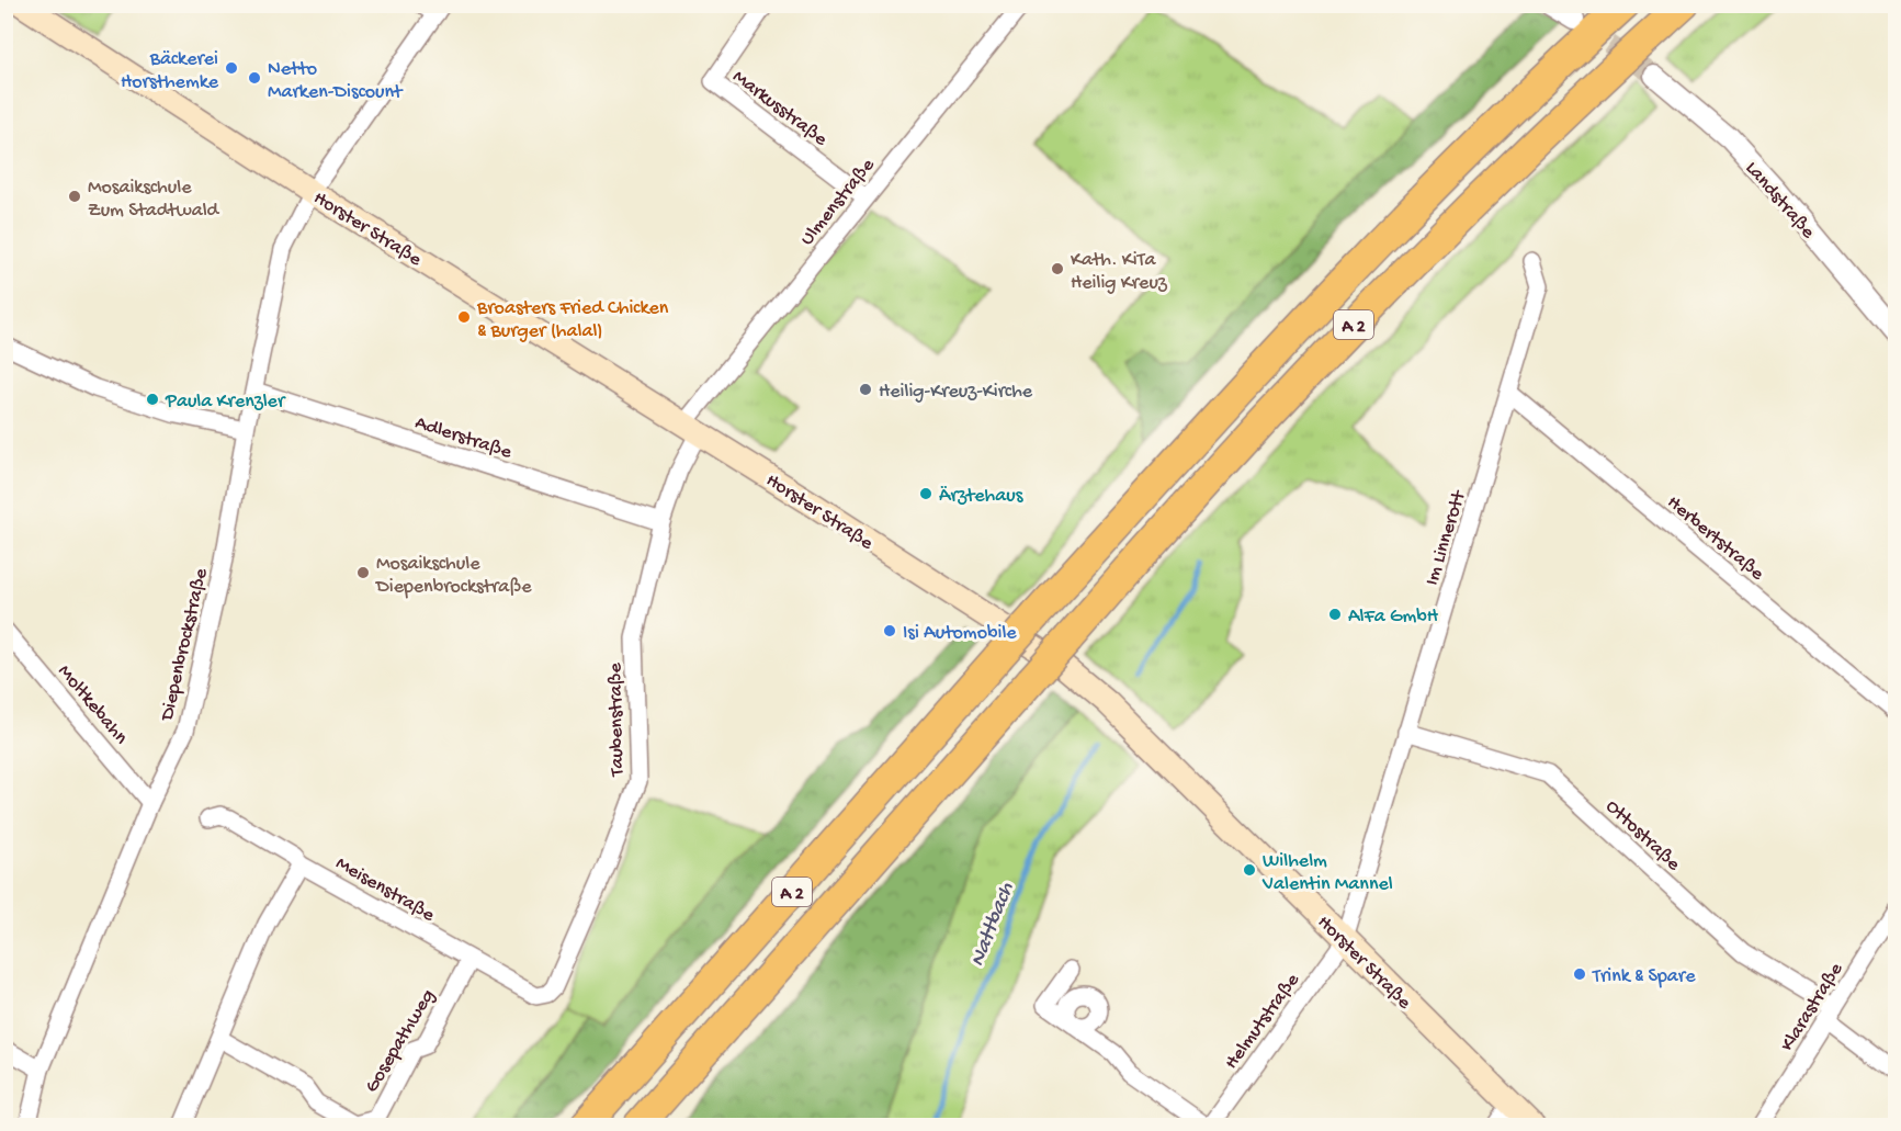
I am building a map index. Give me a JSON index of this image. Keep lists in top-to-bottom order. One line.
{"streets":{"highway":["A 2"],"main road":["Horster Straße"],"street":["Markusstraße","Landstraße","Ulmenstraße","Adlerstraße","Herbertstraße","Im Linnerott","Diepenbrockstraße","Moltkebahn","Taubenstraße","Ottostraße","Meisenstraße","Klarastraße","Helmutstraße","Gosepathweg"]},"crossings":[["Markusstraße","Ulmenstraße"],["Ulmenstraße","Horster Straße"],["Ulmenstraße","Taubenstraße"],["Horster Straße","Im Linnerott"],["Horster Straße","Diepenbrockstraße"],["Horster Straße","Taubenstraße"],["Horster Straße","Helmutstraße"],["Adlerstraße","Diepenbrockstraße"],["Adlerstraße","Taubenstraße"],["Herbertstraße","Im Linnerott"],["Im Linnerott","Ottostraße"],["Im Linnerott","Helmutstraße"],["Diepenbrockstraße","Moltkebahn"],["Taubenstraße","Meisenstraße"],["Ottostraße","Klarastraße"],["Meisenstraße","Gosepathweg"]],"water":["Nattbach"],"places":["Bäckerei Horsthemke","Netto Marken-Discount","Mosaikschule Zum Stadtwald","Kath. KiTa Heilig Kreuz","Broasters Fried Chicken & Burger (halal)","Heilig-Kreuz-Kirche","Paula Krenzler","Ärztehaus","Mosaikschule Diepenbrockstraße","AlFa GmbH","Isi Automobile","Wilhelm Valentin Mannel","Trink & Spare"]}
